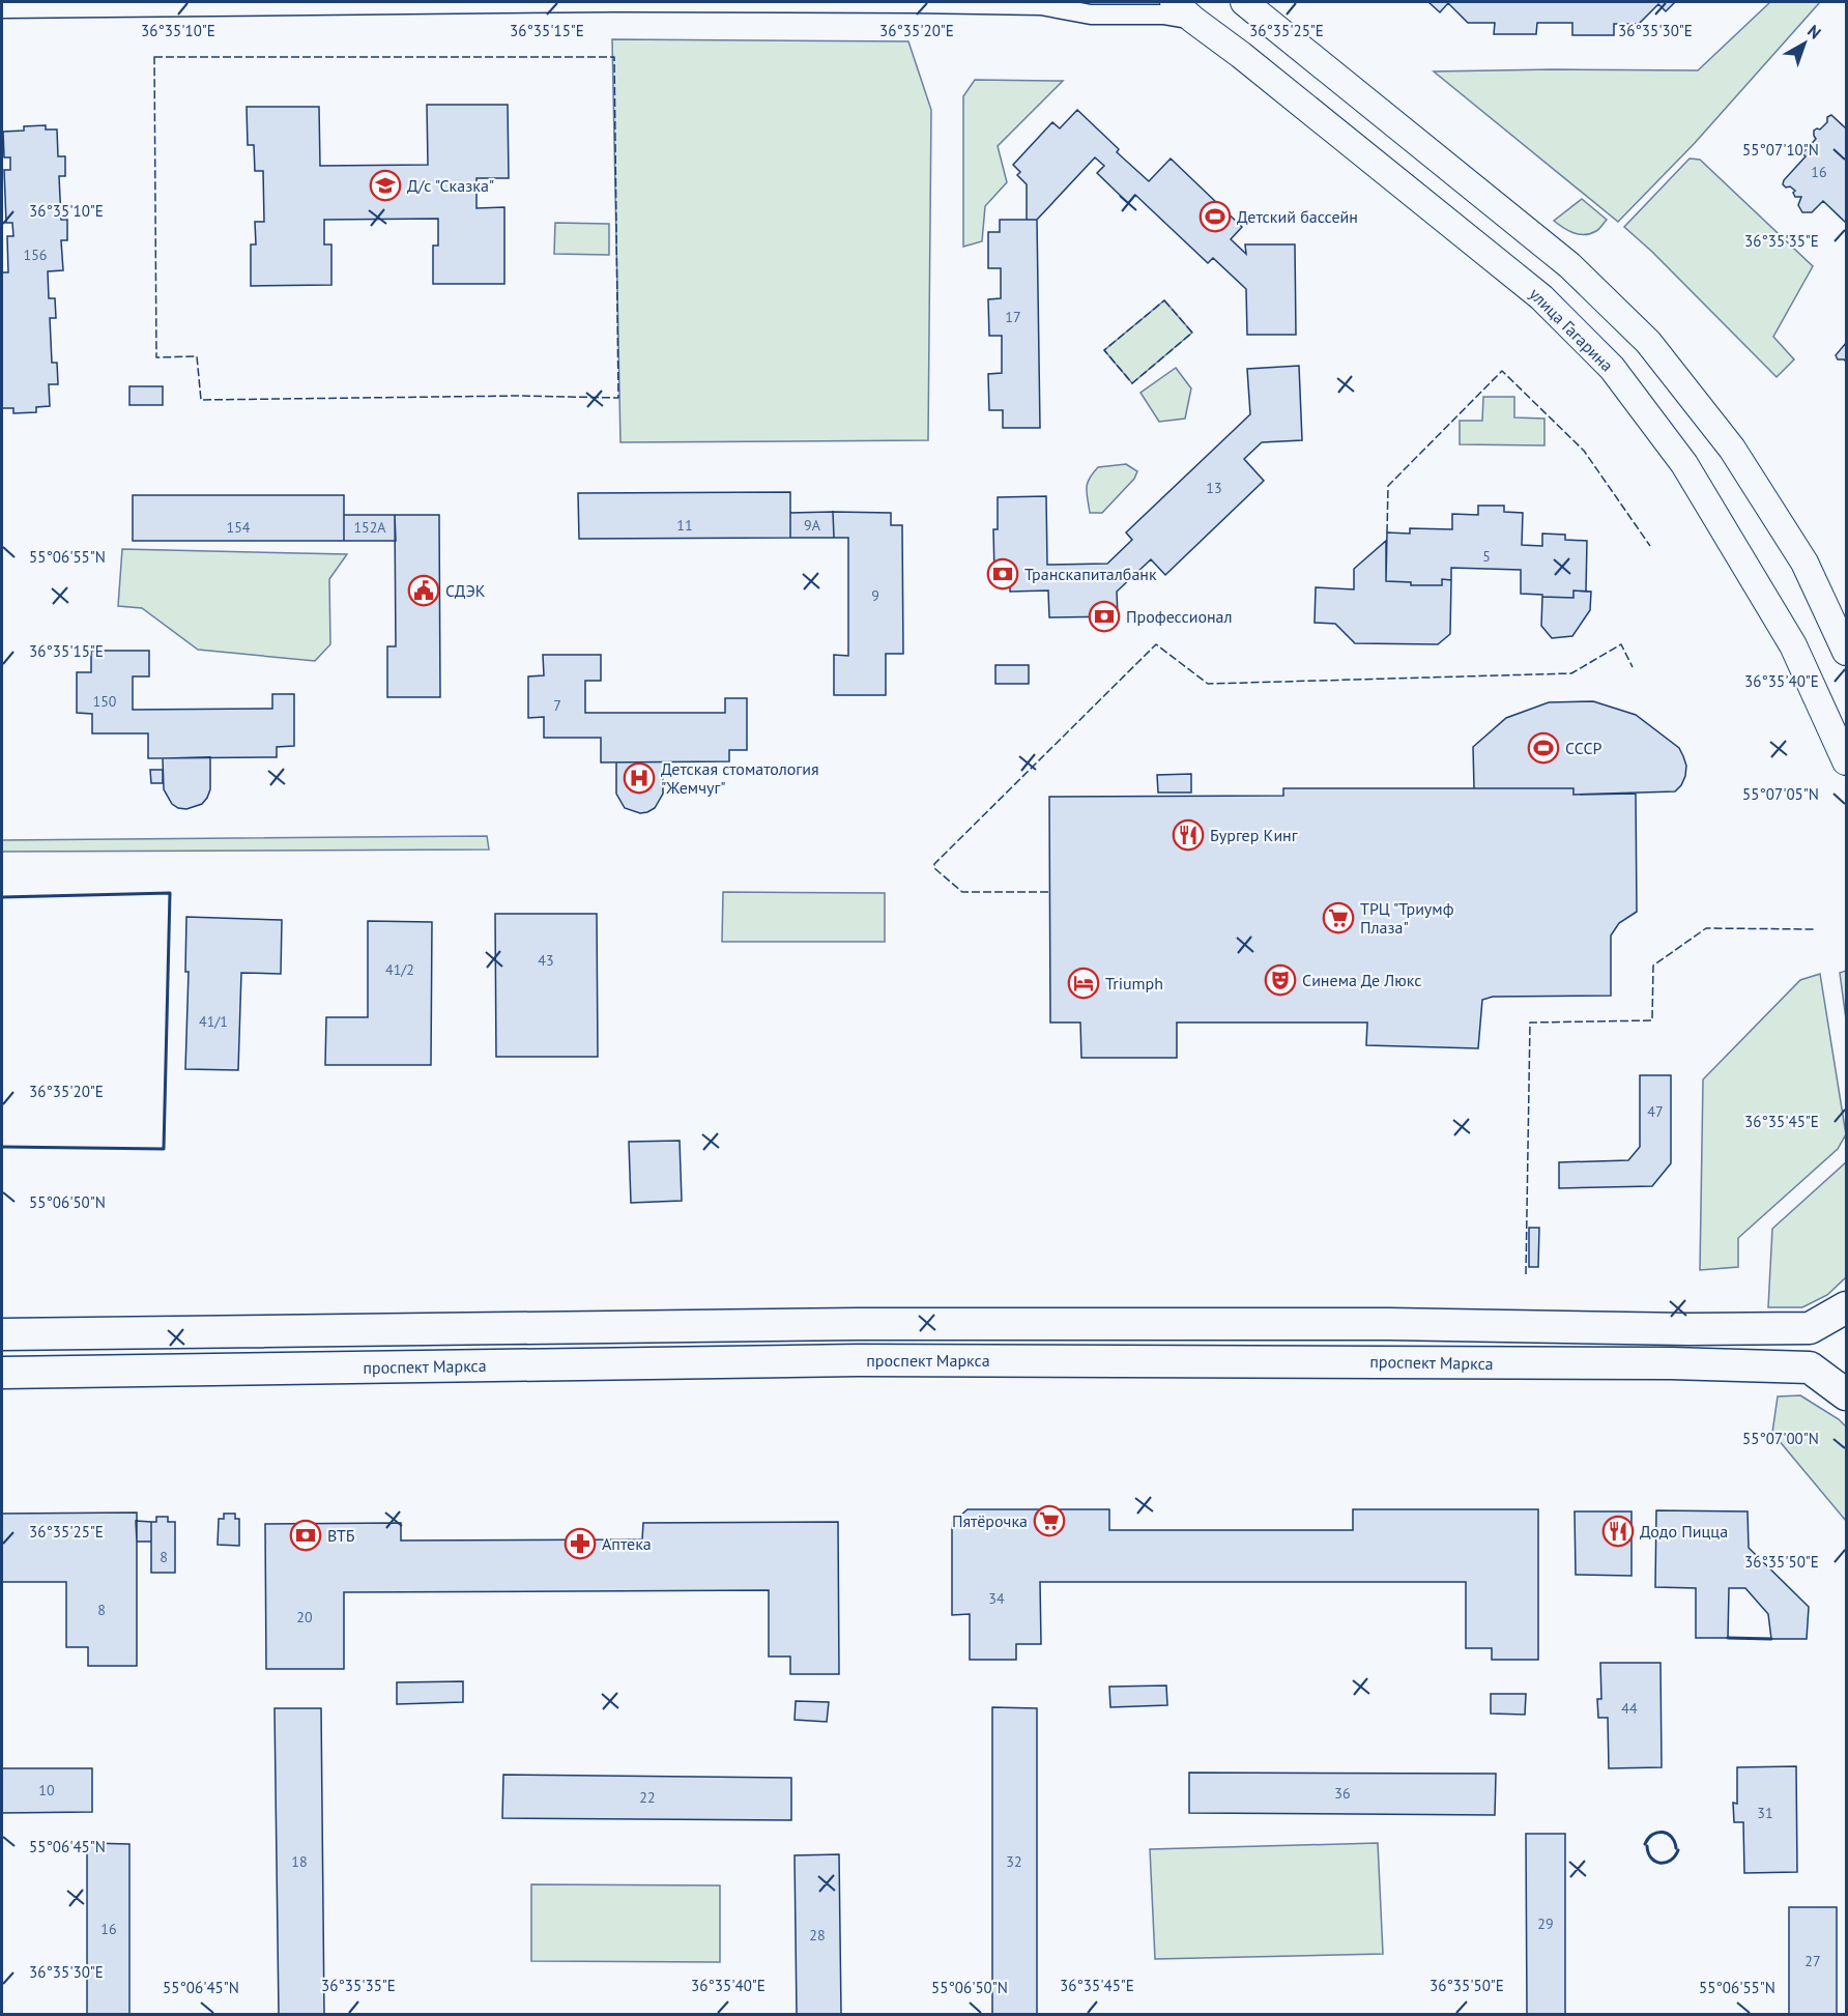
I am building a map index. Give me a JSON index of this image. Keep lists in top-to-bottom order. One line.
{"streets":{"main road":["улица Гагарина","проспект Маркса"]},"places":{"school or university":["Д/с \"Сказка\""],"sports":["Детский бассейн","СССР"],"bank":["Транскапиталбанк","Профессионал","ВТБ"],"public building":["СДЭК"],"hospital":["Детская стоматология \"Жемчуг\""],"restaurant":["Бургер Кинг","Додо Пицца"],"supermarket":["ТРЦ \"Триумф Плаза\"","Пятёрочка"],"theatre":["Синема Де Люкс"],"hotel":["Triumph"],"pharmacy":["Аптека"]},"house_numbers":["16","156","17","13","11","9А","154","152А","5","9","150","7","43","41/2","41/1","47","8","34","8","20","44","10","36","22","31","18","32","29","16","28","27"],"north":"top right","coordinates":["36°35'10\"E","36°35'15\"E","36°35'20\"E","36°35'25\"E","36°35'30\"E","55°07'10\"N","36°35'35\"E","55°06'55\"N","36°35'40\"E","55°07'05\"N","36°35'45\"E","55°06'50\"N","55°07'00\"N","36°35'50\"E","55°06'45\"N"]}
